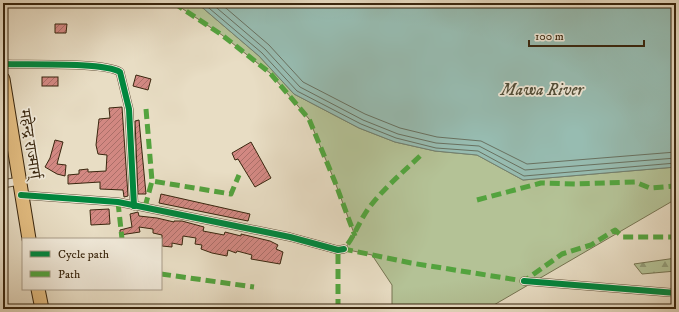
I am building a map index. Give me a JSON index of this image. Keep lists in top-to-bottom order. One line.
{"streets":{"highway":["महेन्द्र राज्मार्ग्"]},"water":["Mawa River"],"legend":["Cycle path","Path"],"scale_bar":"100 m"}
